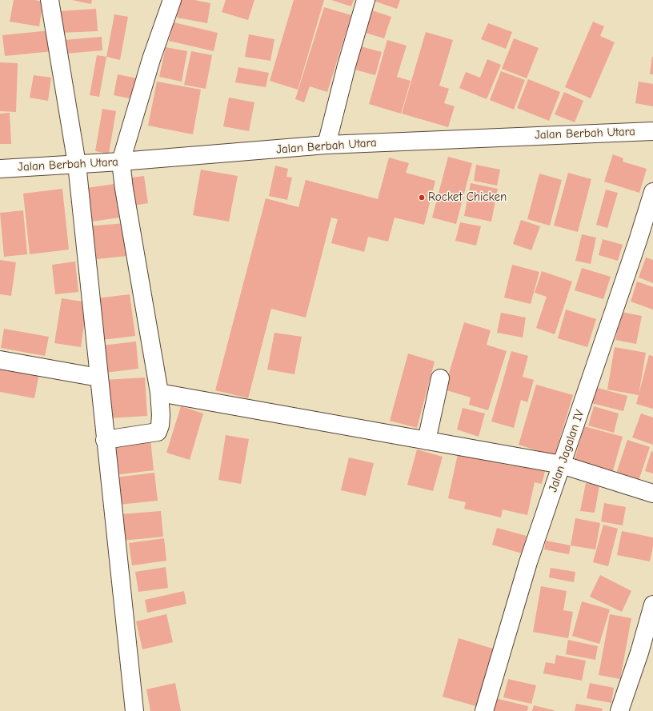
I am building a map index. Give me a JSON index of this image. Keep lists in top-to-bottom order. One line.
{"streets":{"street":["Jalan Berbah Utara","Jalan Jagalan IV"]},"places":["Rocket Chicken"]}
